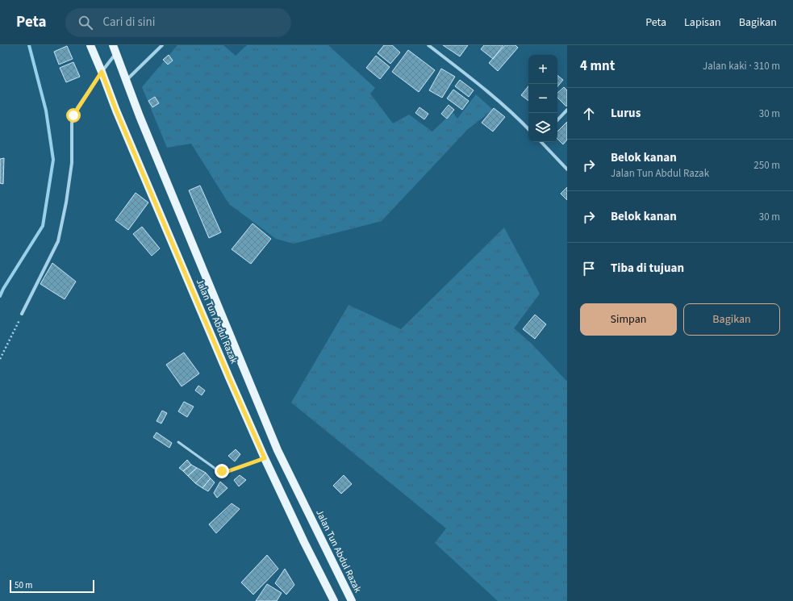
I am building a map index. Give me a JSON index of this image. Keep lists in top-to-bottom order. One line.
{"streets":{"main road":["Jalan Tun Abdul Razak"]},"scale_bar":"50 m","page":{"header":"Peta","search":"Cari di sini","nav":["Peta","Lapisan","Bagikan"],"heading":["4 mnt","Jalan kaki · 310 m"],"map_buttons":["+","−"],"list":[["Lurus","30 m"],["Belok kanan","Jalan Tun Abdul Razak","250 m"],["Belok kanan","30 m"],"Tiba di tujuan"],"buttons":["Simpan","Bagikan"],"scale":"50 m"}}
